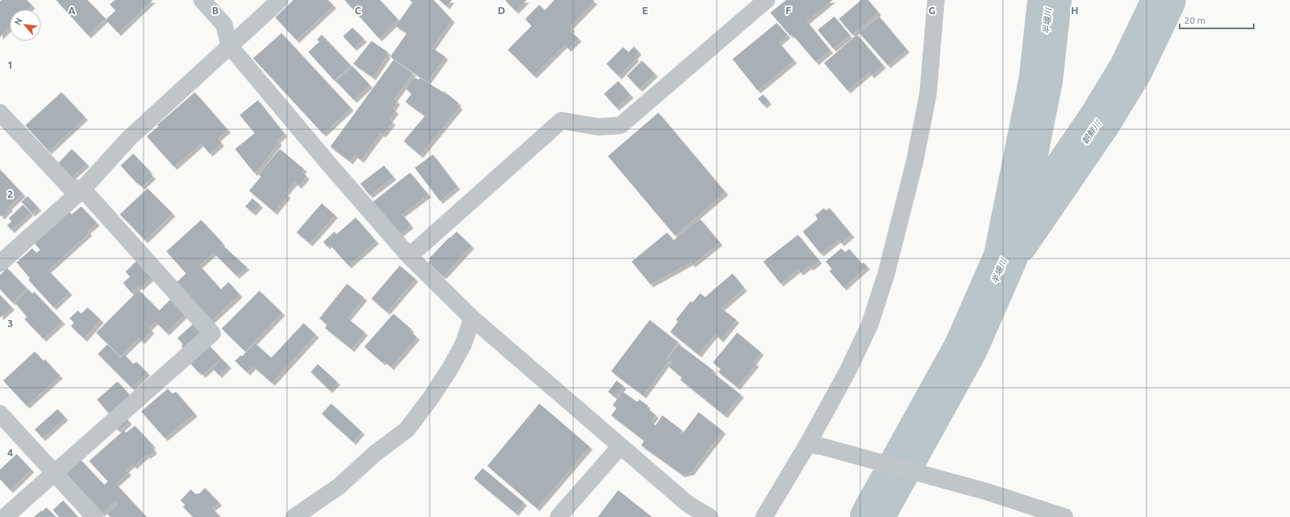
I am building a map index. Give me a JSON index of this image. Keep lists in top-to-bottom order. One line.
{"water":["半場川","朝鮮川"],"scale_bar":"20 m","north":"top left","grid":{"columns":["A","B","C","D","E","F","G","H"],"rows":["1","2","3","4"]}}
